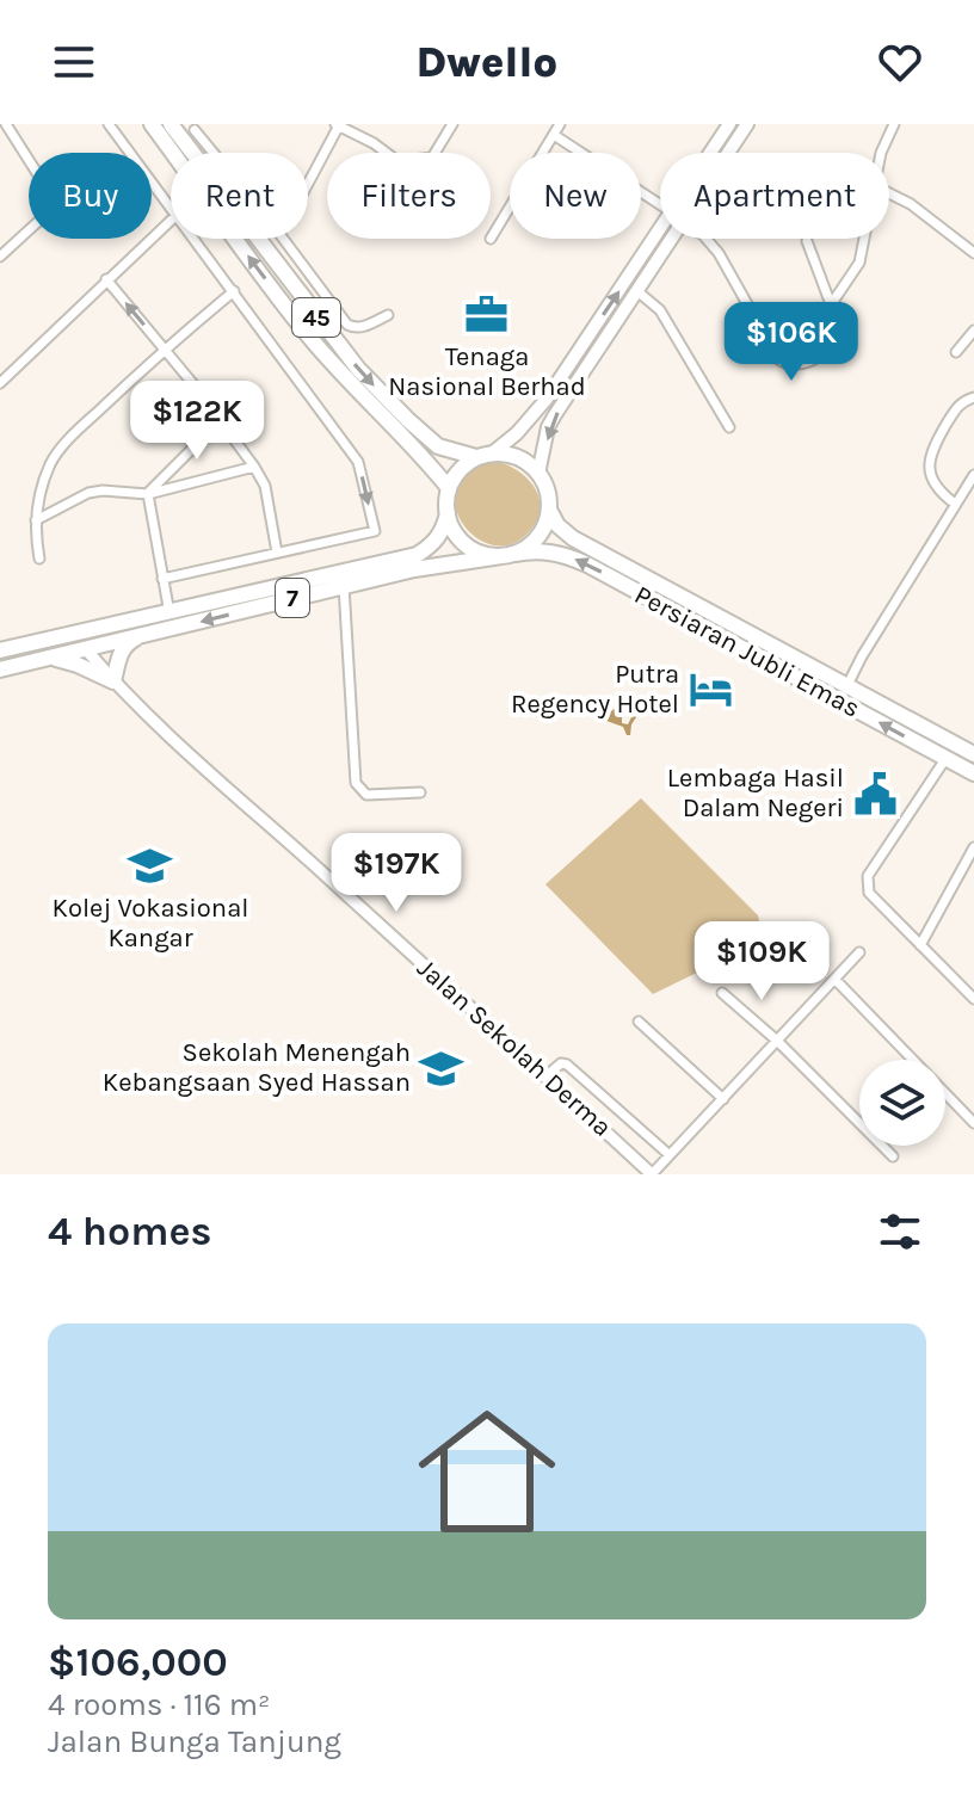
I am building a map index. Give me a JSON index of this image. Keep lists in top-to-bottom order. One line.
{"streets":{"main road":["45","7","Persiaran Jubli Emas"],"street":["Jalan Sekolah Derma"]},"crossings":[["45","7"],["45","Persiaran Jubli Emas"],["7","Persiaran Jubli Emas"],["7","Jalan Sekolah Derma"]],"places":{"office":["Tenaga Nasional Berhad"],"hotel":["Putra Regency Hotel"],"public building":["Lembaga Hasil Dalam Negeri"],"school or university":["Kolej Vokasional Kangar","Sekolah Menengah Kebangsaan Syed Hassan"]},"page":{"header":"Dwello","chip":["Buy","Rent","Filters","New","Apartment"],"price":["$106K","$122K","$197K","$109K"],"heading":"4 homes","list":[{"name":"$106,000","note":"4 rooms · 116 m² · Jalan Bunga Tanjung"}]}}
